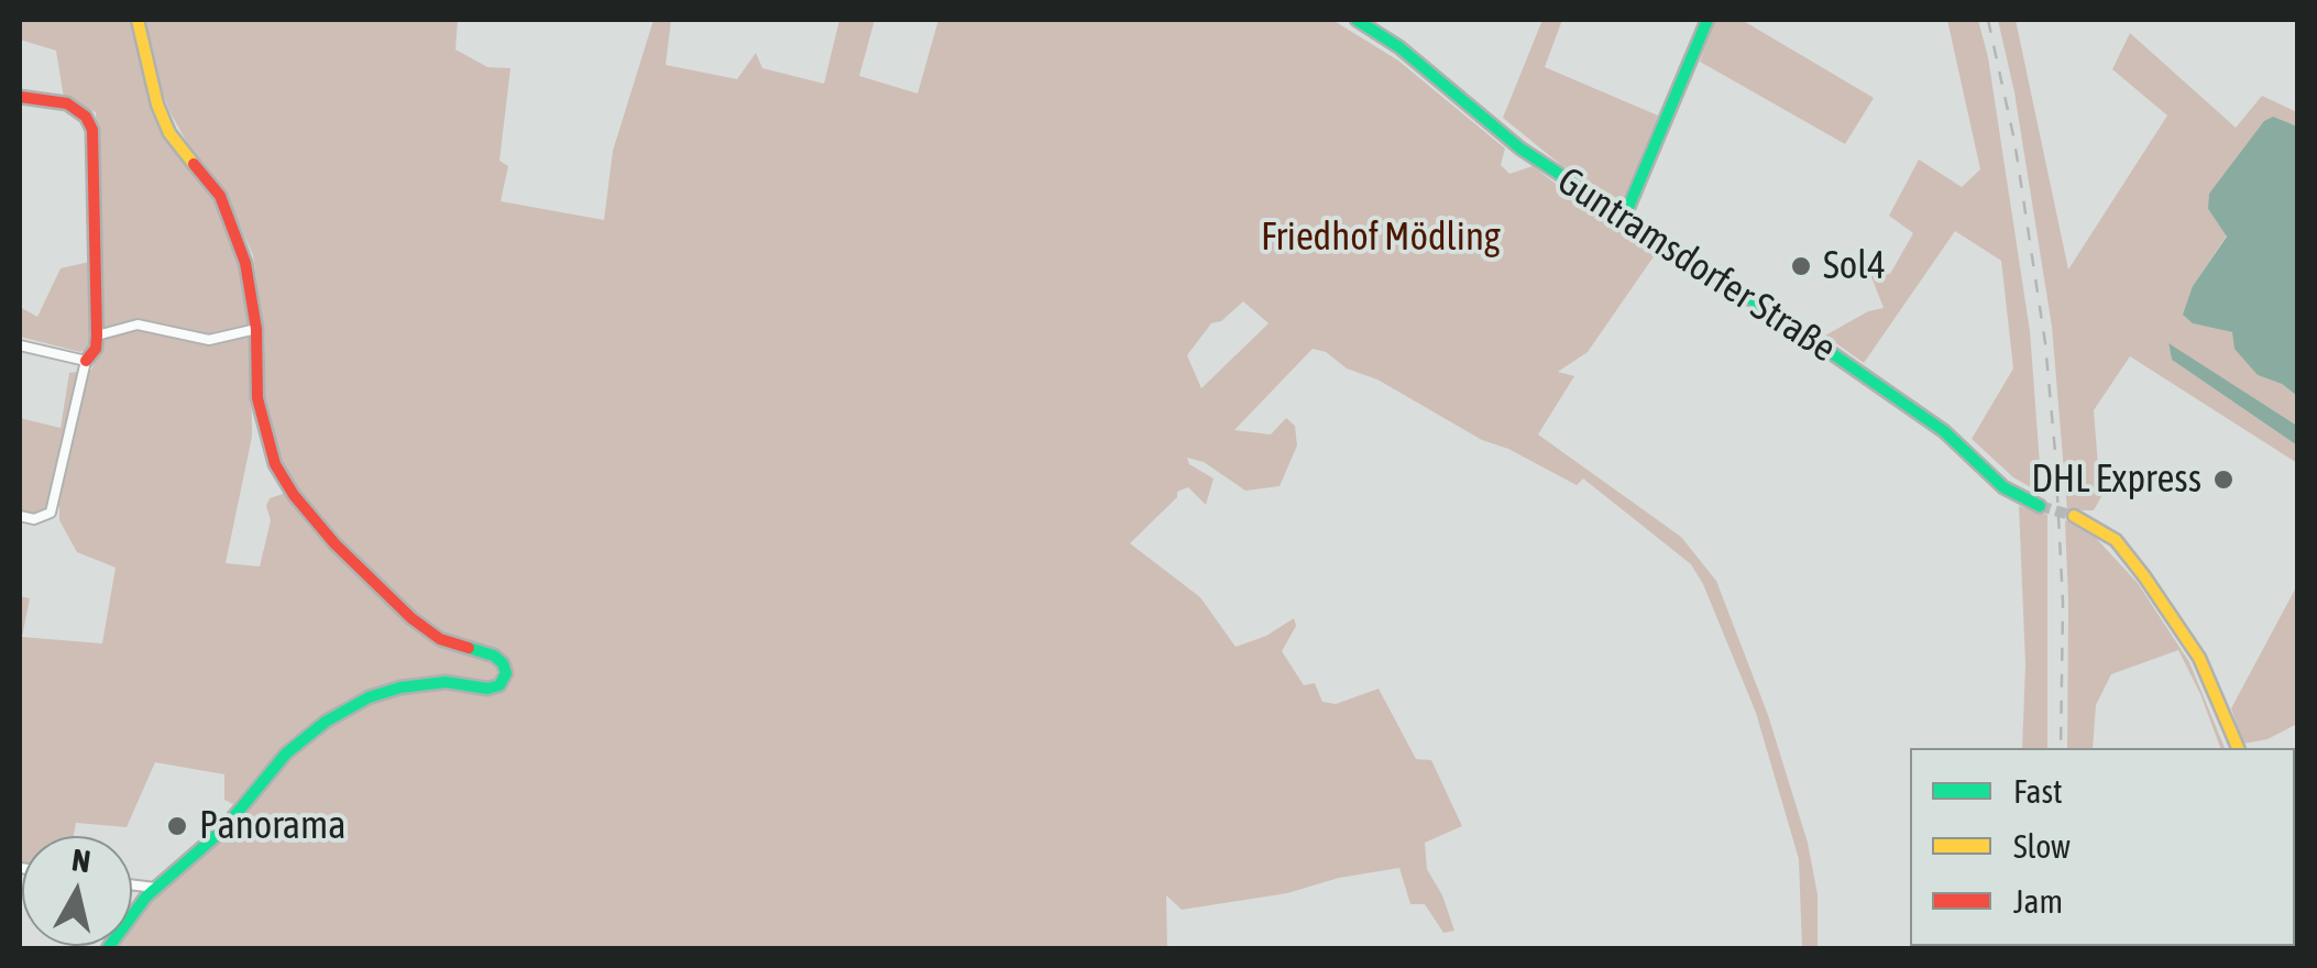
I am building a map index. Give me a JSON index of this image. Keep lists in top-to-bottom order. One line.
{"streets":{"street":["Guntramsdorfer Straße"]},"parks":["Friedhof Mödling"],"places":["Sol4","DHL Express","Panorama"],"legend":["Fast","Slow","Jam"],"north":"top"}
